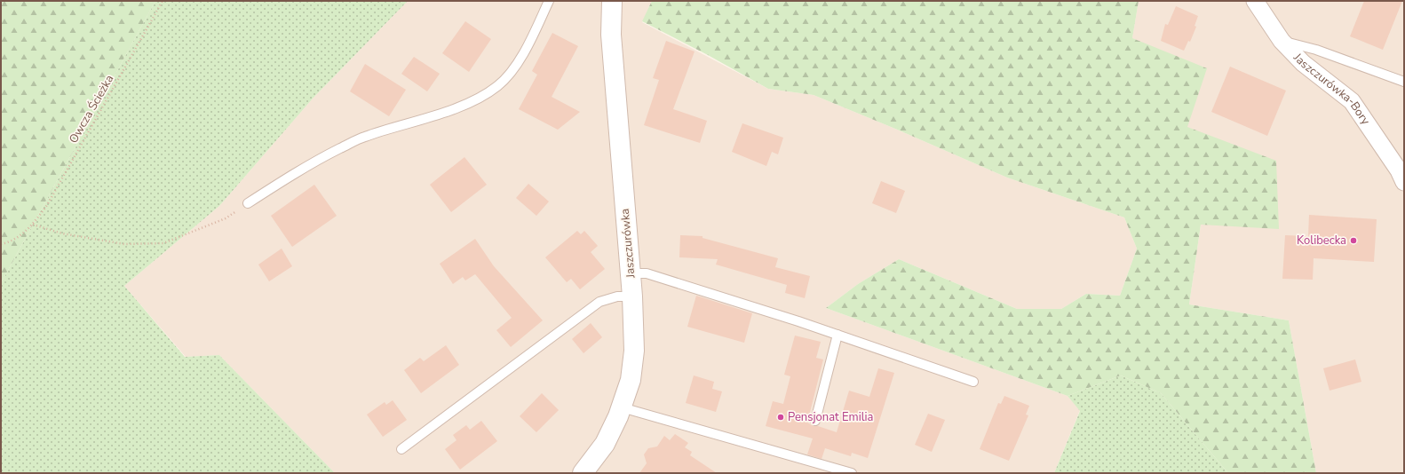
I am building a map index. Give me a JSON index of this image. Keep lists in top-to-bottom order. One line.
{"streets":{"street":["Jaszczurówka-Bory","Jaszczurówka"],"path":["Owcza Ścieżka"]},"places":["Kolibecka","Pensjonat Emilia"]}
